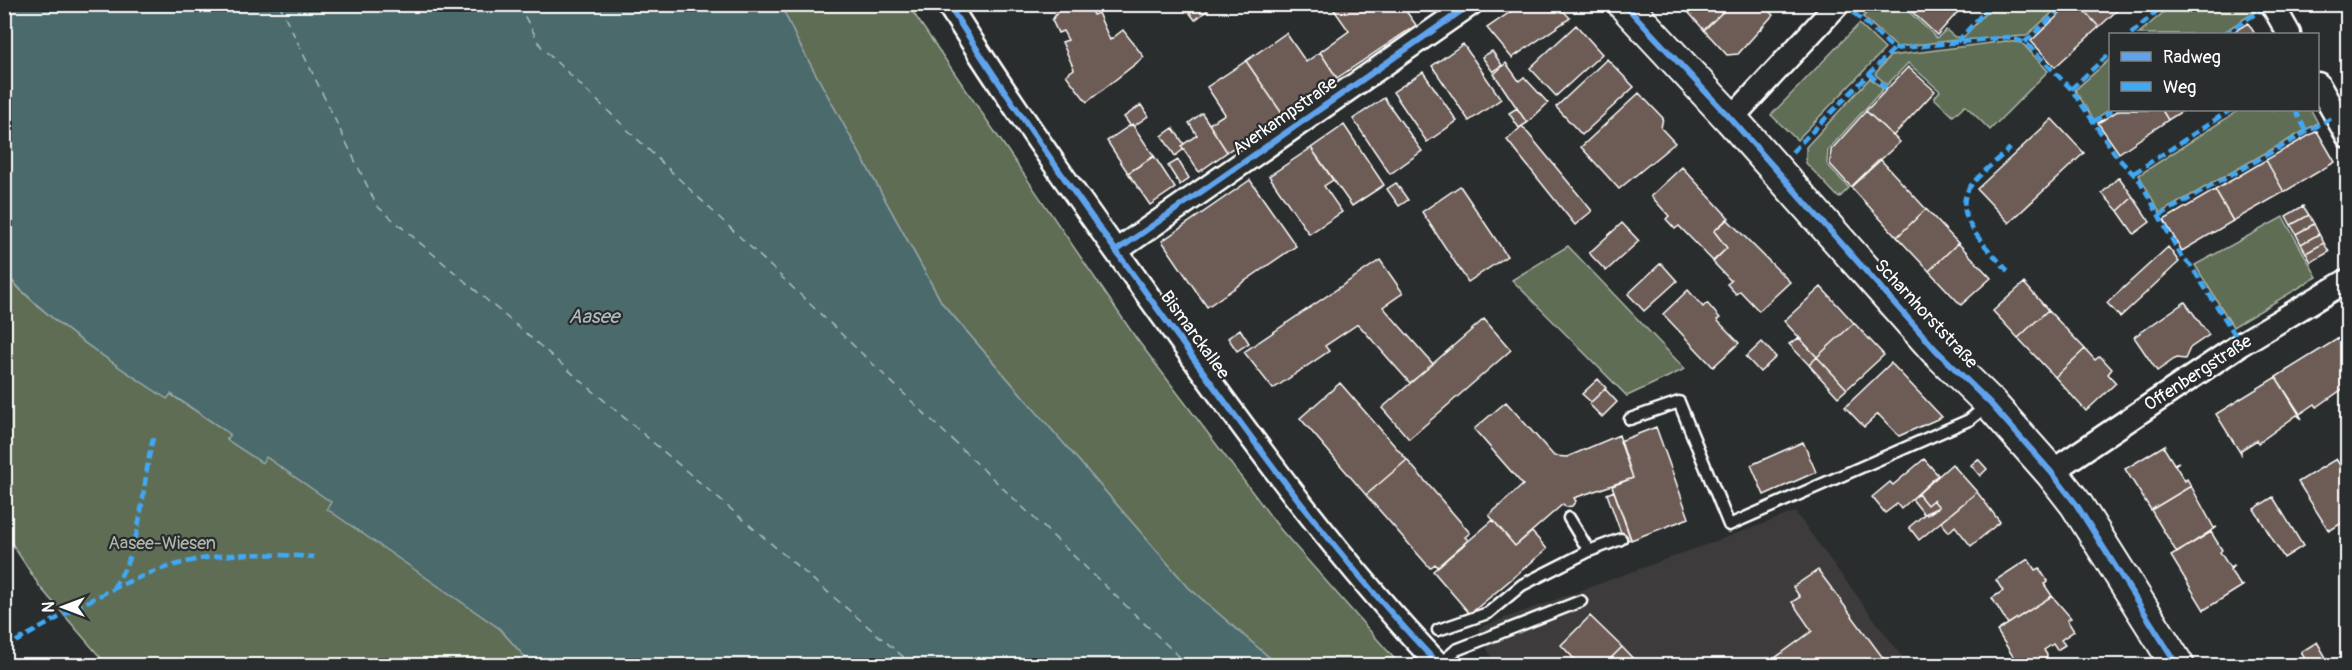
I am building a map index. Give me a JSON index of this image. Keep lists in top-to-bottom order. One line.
{"streets":{"street":["Averkampstraße","Scharnhorststraße","Bismarckallee","Offenbergstraße"]},"crossings":[["Averkampstraße","Bismarckallee"],["Scharnhorststraße","Offenbergstraße"]],"water":["Aasee"],"parks":["Aasee-Wiesen"],"legend":["Radweg","Weg"],"north":"left"}
